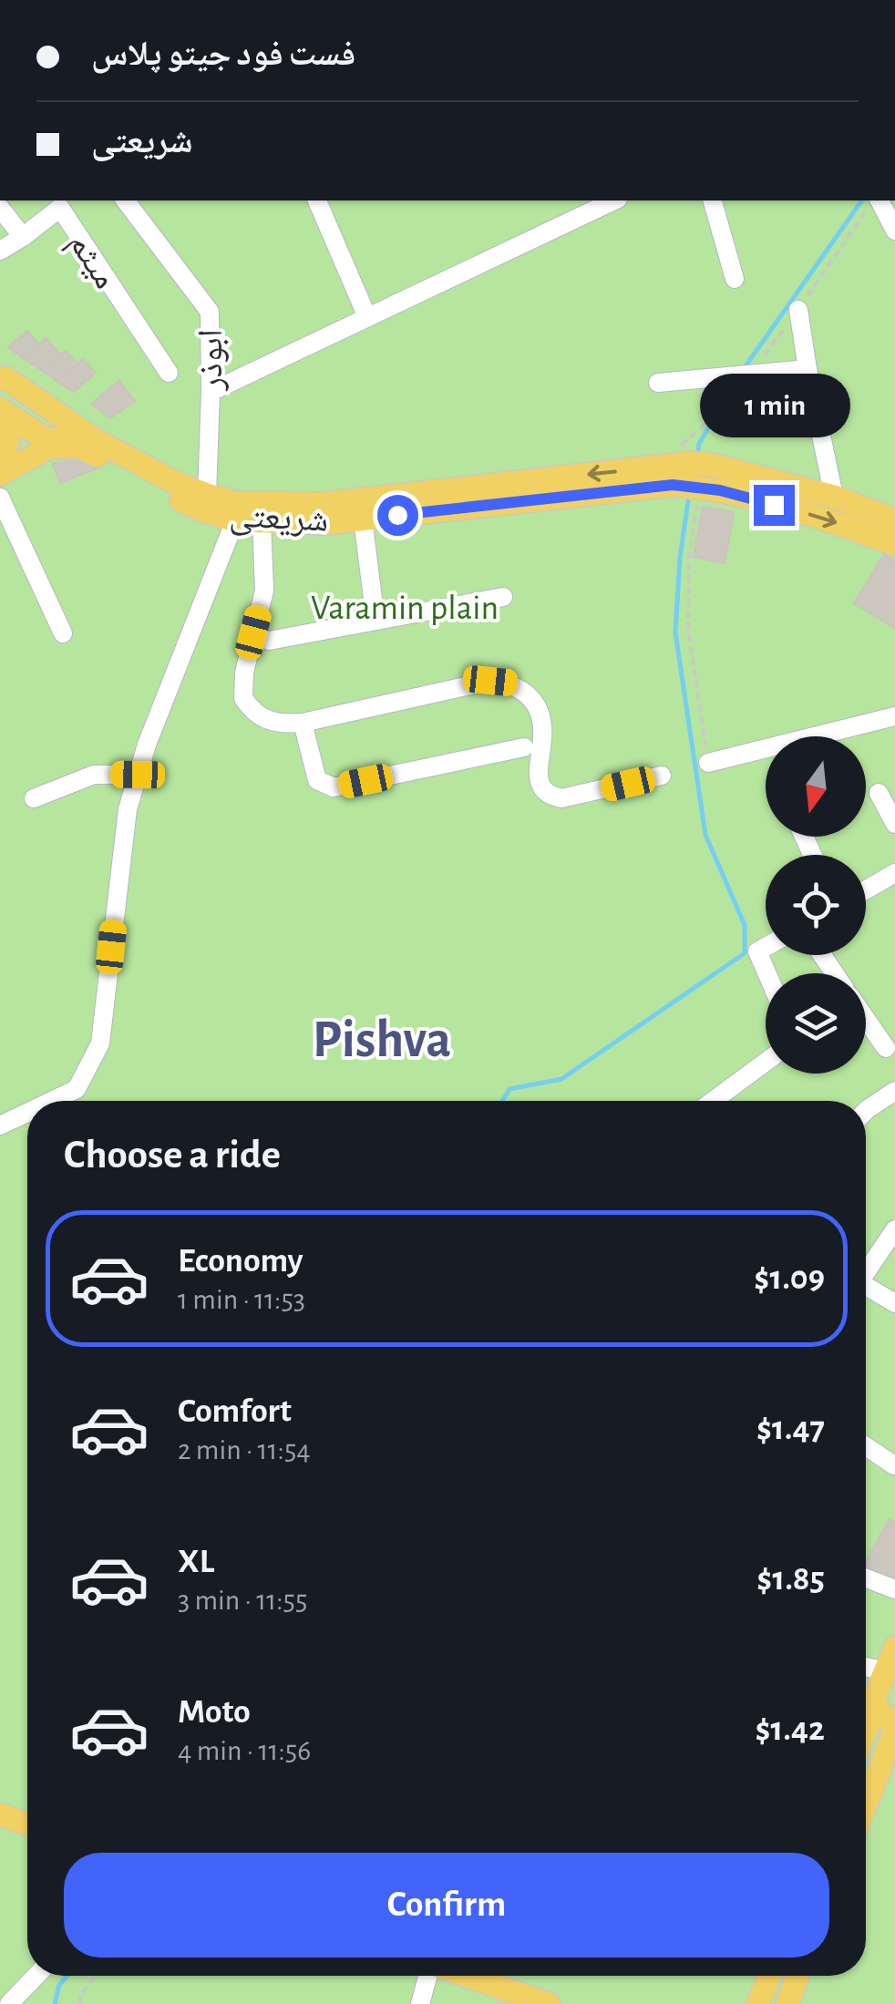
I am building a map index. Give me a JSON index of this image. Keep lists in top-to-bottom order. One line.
{"streets":{"main road":["شریعتی"],"street":["میثم","ابوذر"]},"crossings":[["ابوذر","شریعتی"]],"districts":["Pishva"],"parks":["Varamin plain"],"north":"bottom","page":{"banner":["فست فود جیتو پلاس","شریعتی"],"bubble":"1 min","heading":"Choose a ride","list":[{"name":"Economy","note":"1 min · 11:53","value":"$1.09"},{"name":"Comfort","note":"2 min · 11:54","value":"$1.47"},{"name":"XL","note":"3 min · 11:55","value":"$1.85"},{"name":"Moto","note":"4 min · 11:56","value":"$1.42"}],"buttons":"Confirm"}}
